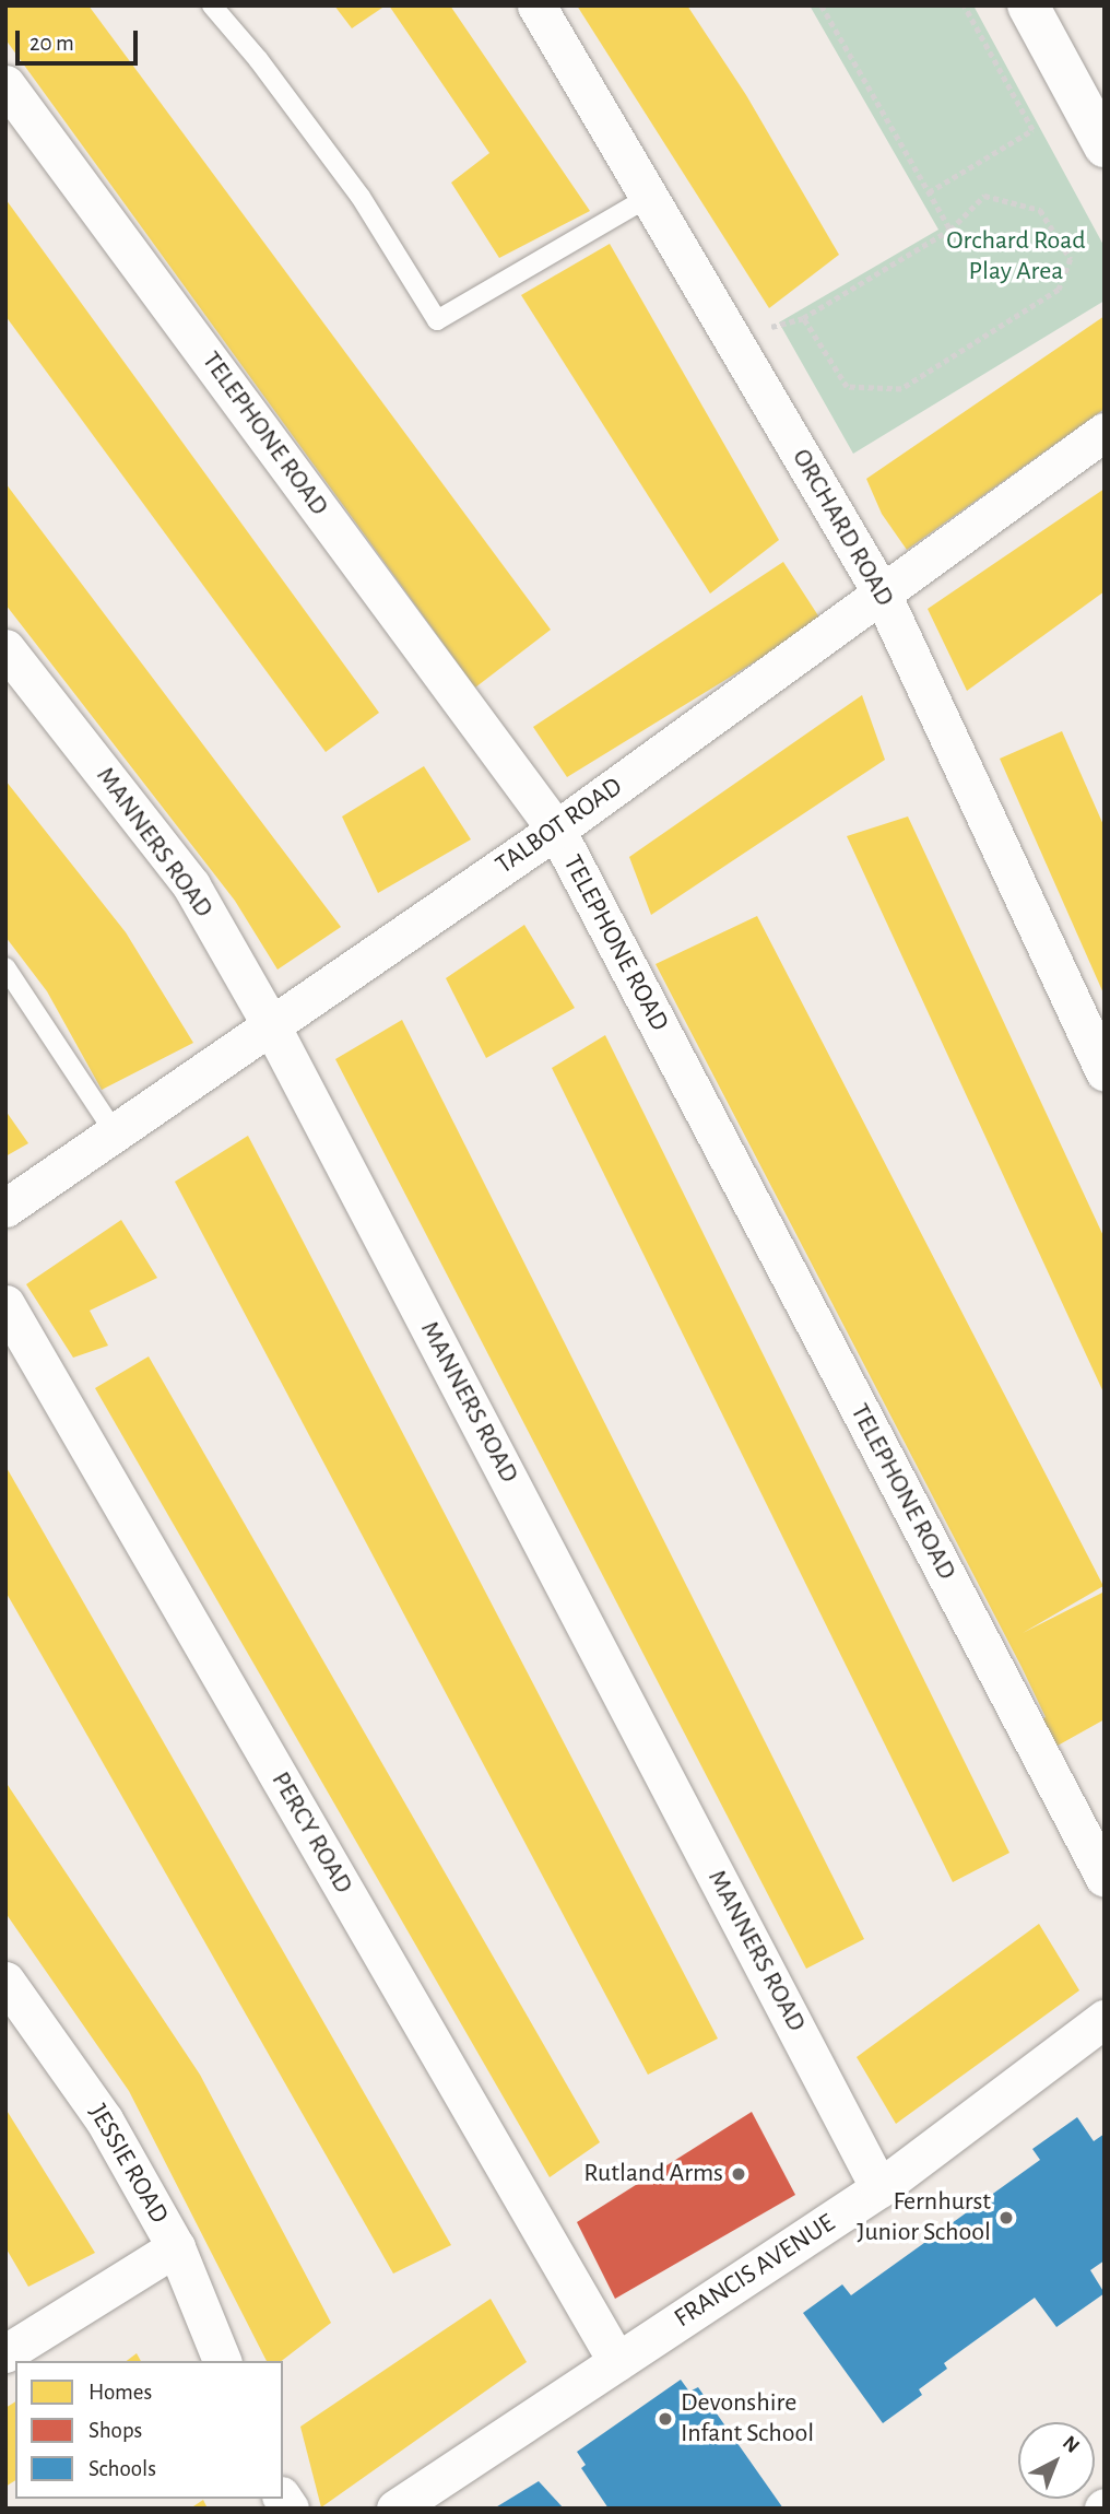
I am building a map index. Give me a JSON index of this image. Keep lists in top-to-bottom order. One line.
{"streets":{"street":["TELEPHONE ROAD","ORCHARD ROAD","TALBOT ROAD","MANNERS ROAD","PERCY ROAD","JESSIE ROAD","FRANCIS AVENUE"]},"crossings":[["TELEPHONE ROAD","TALBOT ROAD"],["ORCHARD ROAD","TALBOT ROAD"],["TALBOT ROAD","MANNERS ROAD"],["MANNERS ROAD","FRANCIS AVENUE"],["PERCY ROAD","FRANCIS AVENUE"]],"parks":["Orchard Road Play Area"],"places":["Rutland Arms","Fernhurst Junior School","Devonshire Infant School"],"legend":["Homes","Shops","Schools"],"scale_bar":"20 m","north":"top right"}
